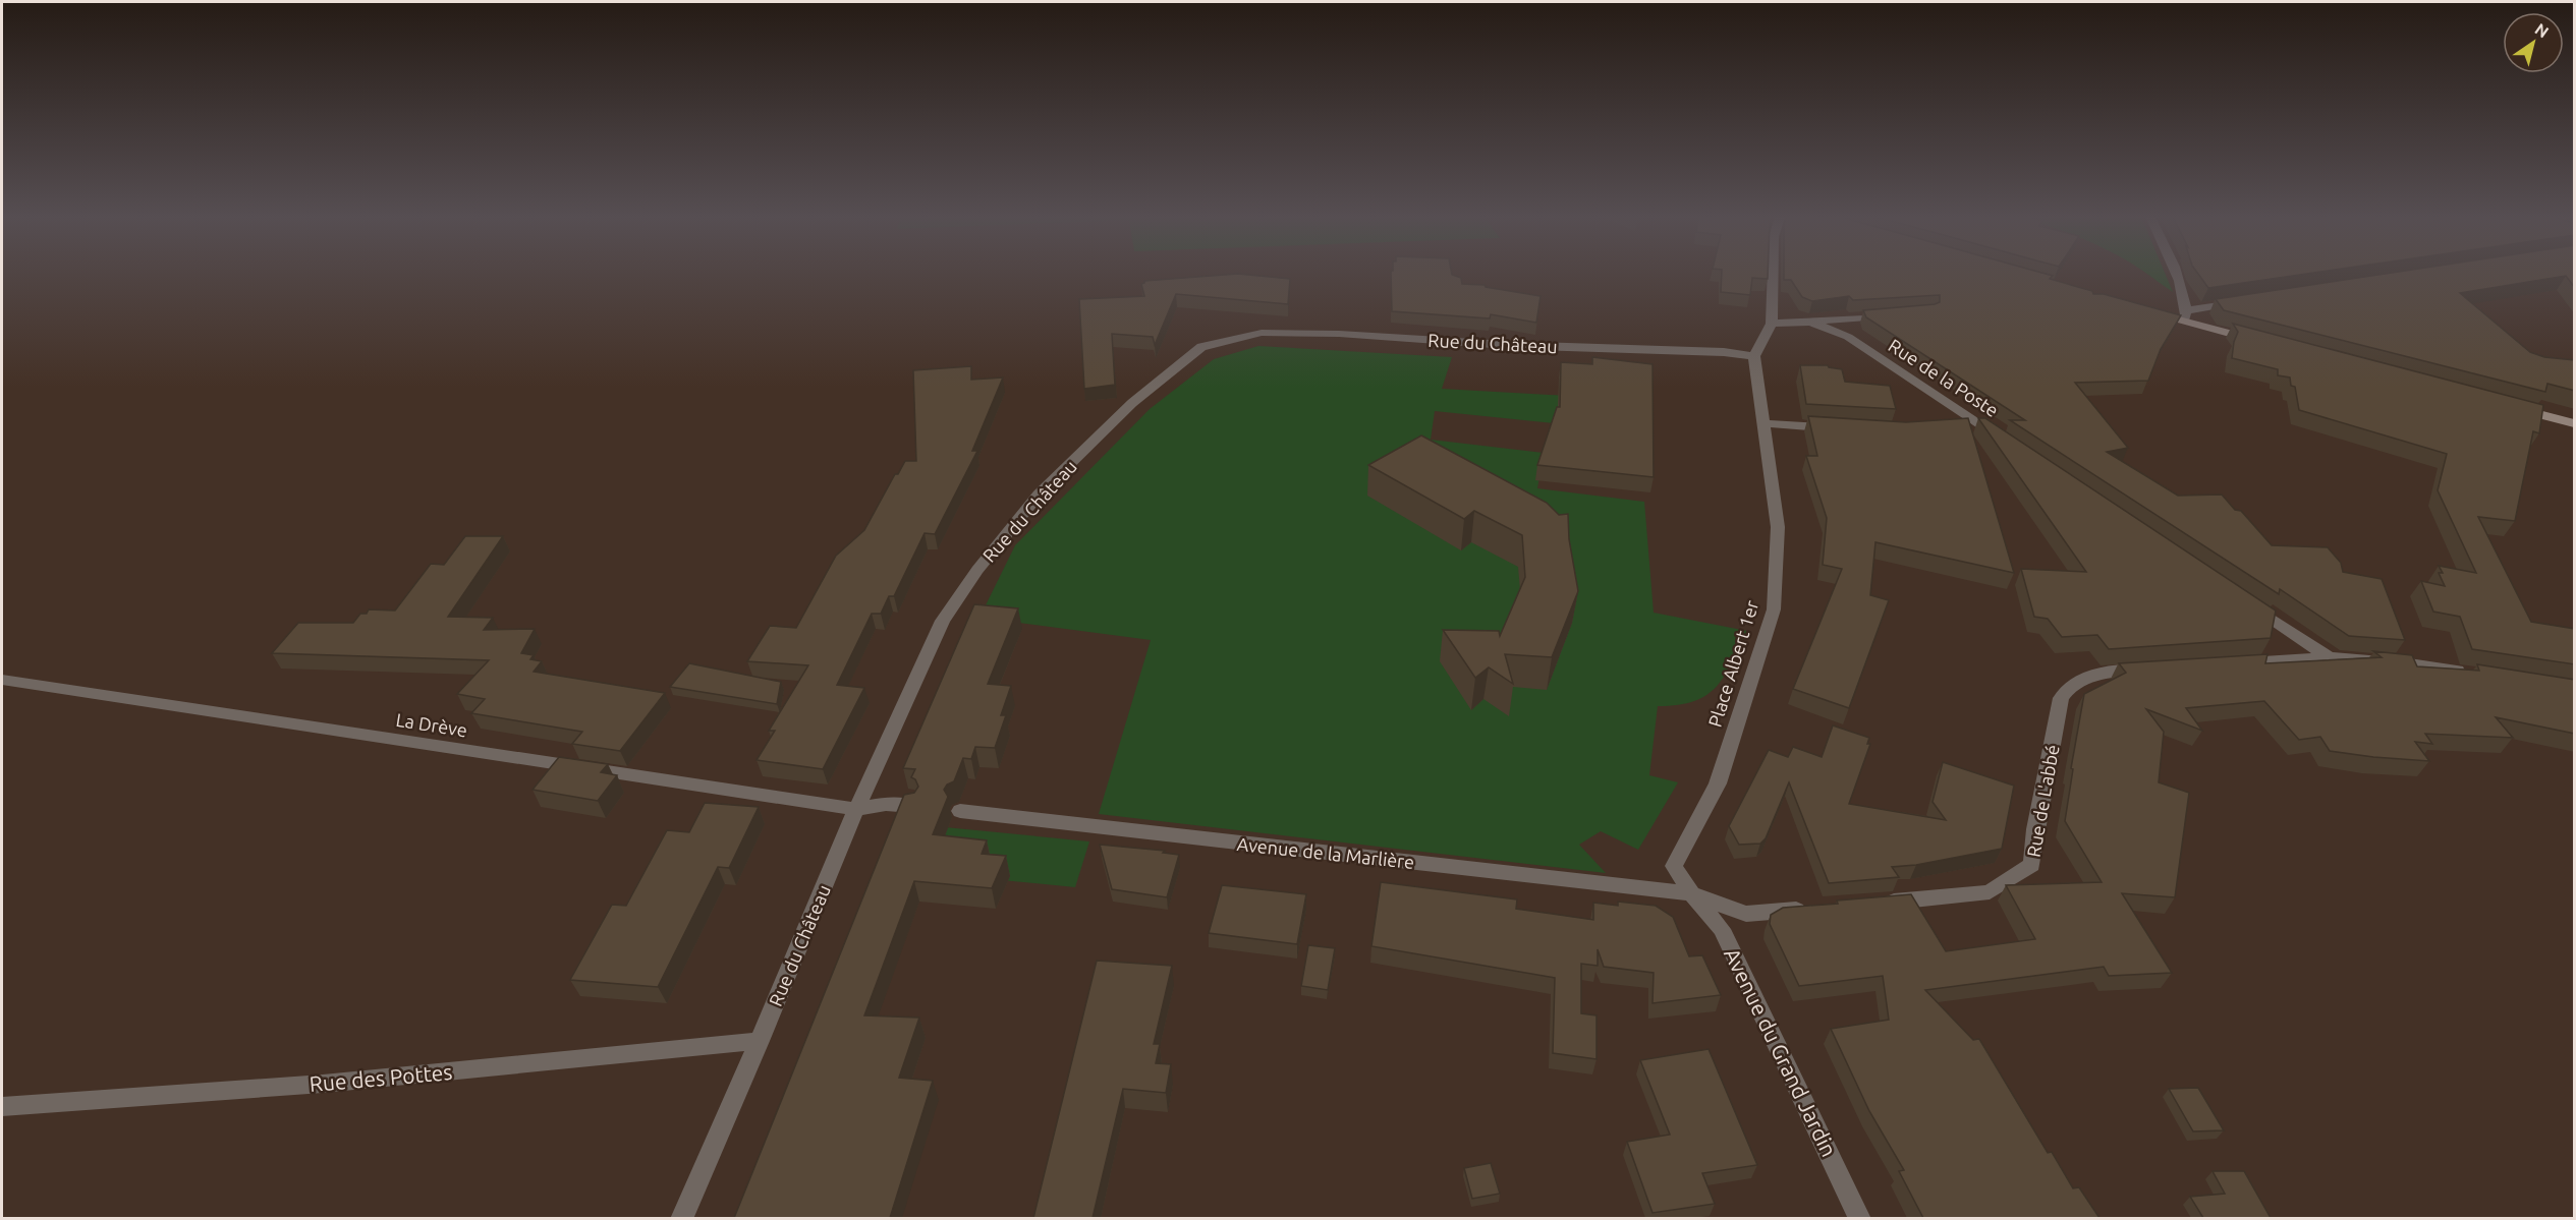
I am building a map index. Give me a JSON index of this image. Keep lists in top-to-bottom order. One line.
{"streets":{"street":["Rue du Château","Rue de la Poste","Place Albert 1er","La Drève","Rue de L'abbé","Avenue de la Marlière","Avenue du Grand Jardin","Rue des Pottes"]},"crossings":[["Rue du Château","Place Albert 1er"],["Rue du Château","La Drève"],["Rue du Château","Rue des Pottes"],["Place Albert 1er","Avenue de la Marlière"],["Place Albert 1er","Avenue du Grand Jardin"],["Avenue de la Marlière","Avenue du Grand Jardin"]],"north":"top right"}
